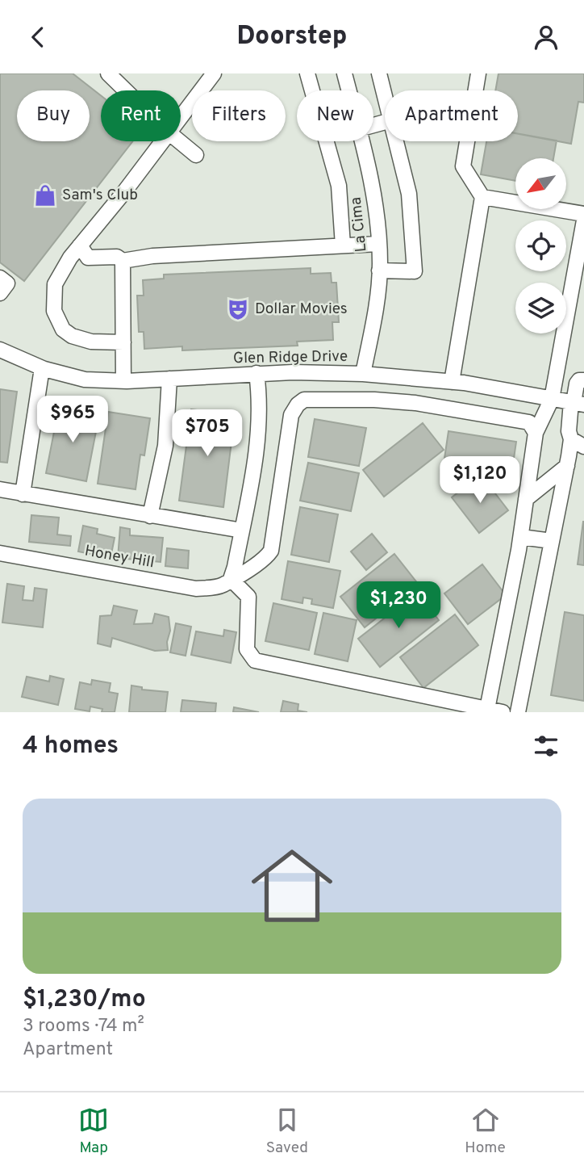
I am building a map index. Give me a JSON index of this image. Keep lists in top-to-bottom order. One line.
{"streets":{"street":["La Cima","Glen Ridge Drive","Honey Hill"]},"crossings":[["La Cima","Glen Ridge Drive"]],"places":{"shop":["Sam's Club"],"theatre":["Dollar Movies"]},"north":"bottom left","page":{"header":"Doorstep","chip":["Buy","Rent","Filters","New","Apartment"],"price":["$965","$705","$1,120","$1,230"],"heading":"4 homes","list":[{"name":"$1,230/mo","note":"3 rooms · 74 m² · Apartment"}],"tabs":["Map","Saved","Home"]}}
